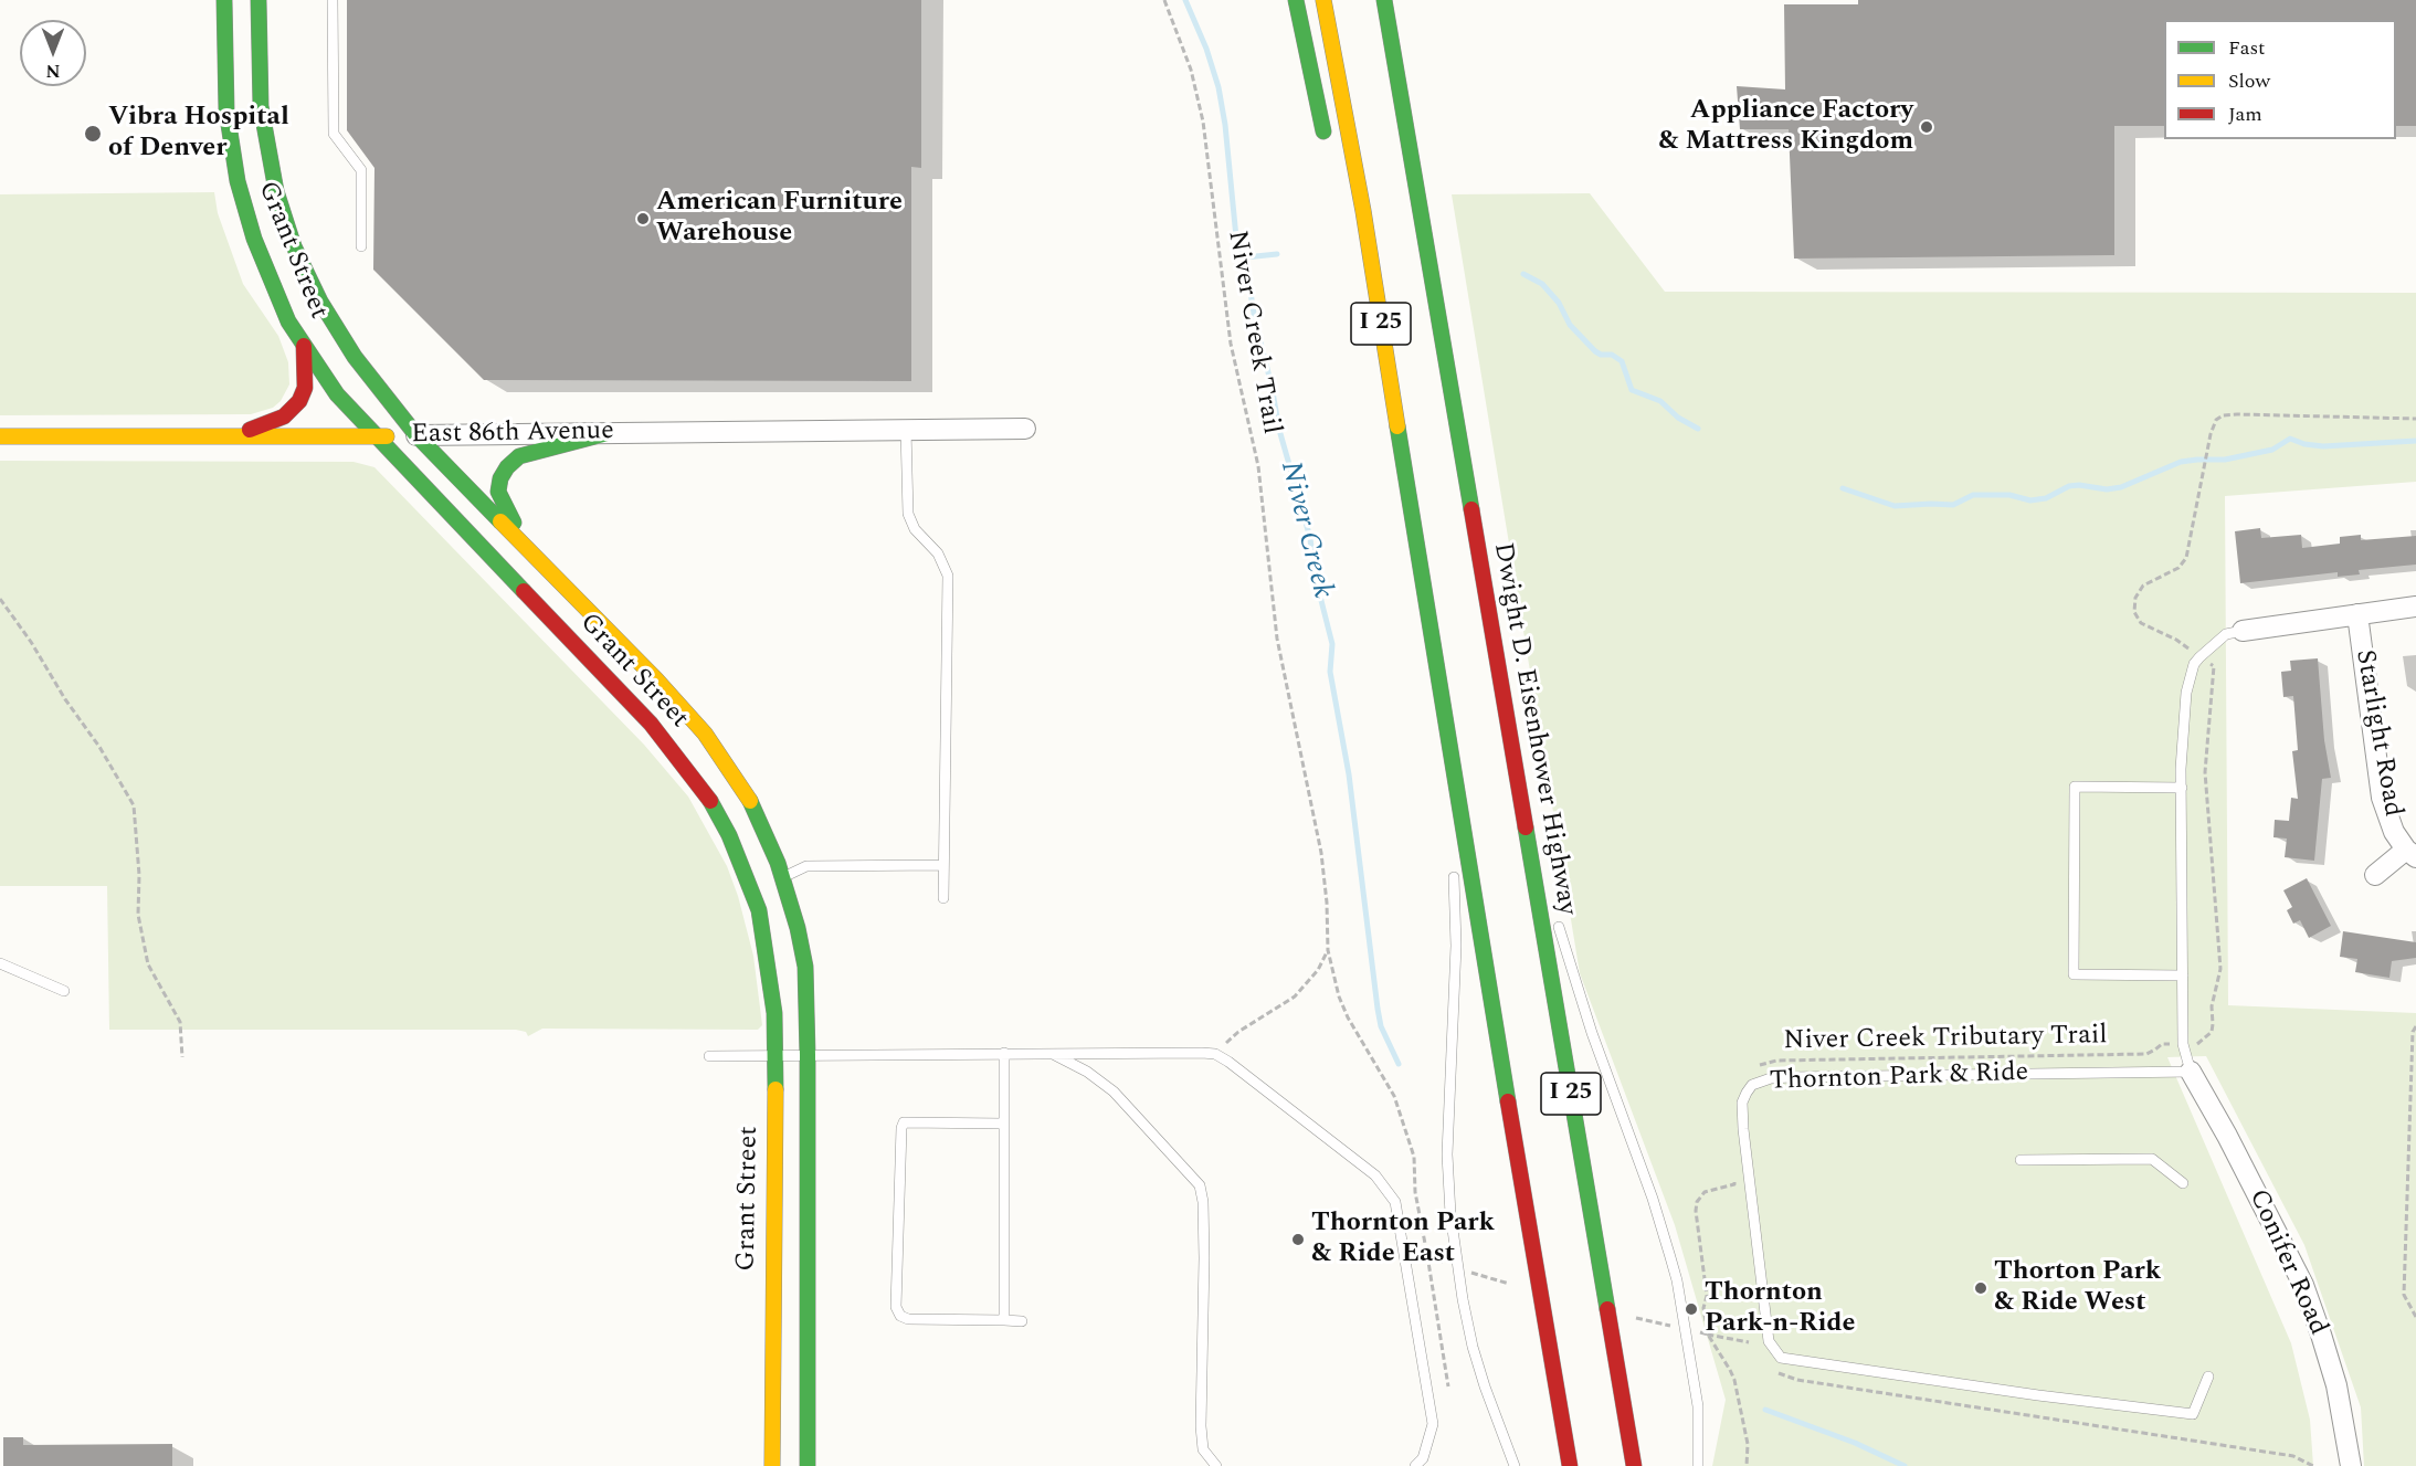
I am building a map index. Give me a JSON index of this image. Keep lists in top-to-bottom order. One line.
{"streets":{"main road":["Grant Street","I 25","East 86th Avenue","Dwight D. Eisenhower Highway"],"street":["Starlight Road","Conifer Road"],"lane":["Thornton Park & Ride"],"path":["Niver Creek Trail","Niver Creek Tributary Trail"]},"crossings":[["Grant Street","East 86th Avenue"],["Thornton Park & Ride","Conifer Road"]],"water":["Niver Creek"],"places":["Appliance Factory & Mattress Kingdom","Vibra Hospital of Denver","American Furniture Warehouse","Thornton Park & Ride East","Thorton Park & Ride West","Thornton Park-n-Ride"],"legend":["Fast","Slow","Jam"],"north":"bottom"}
